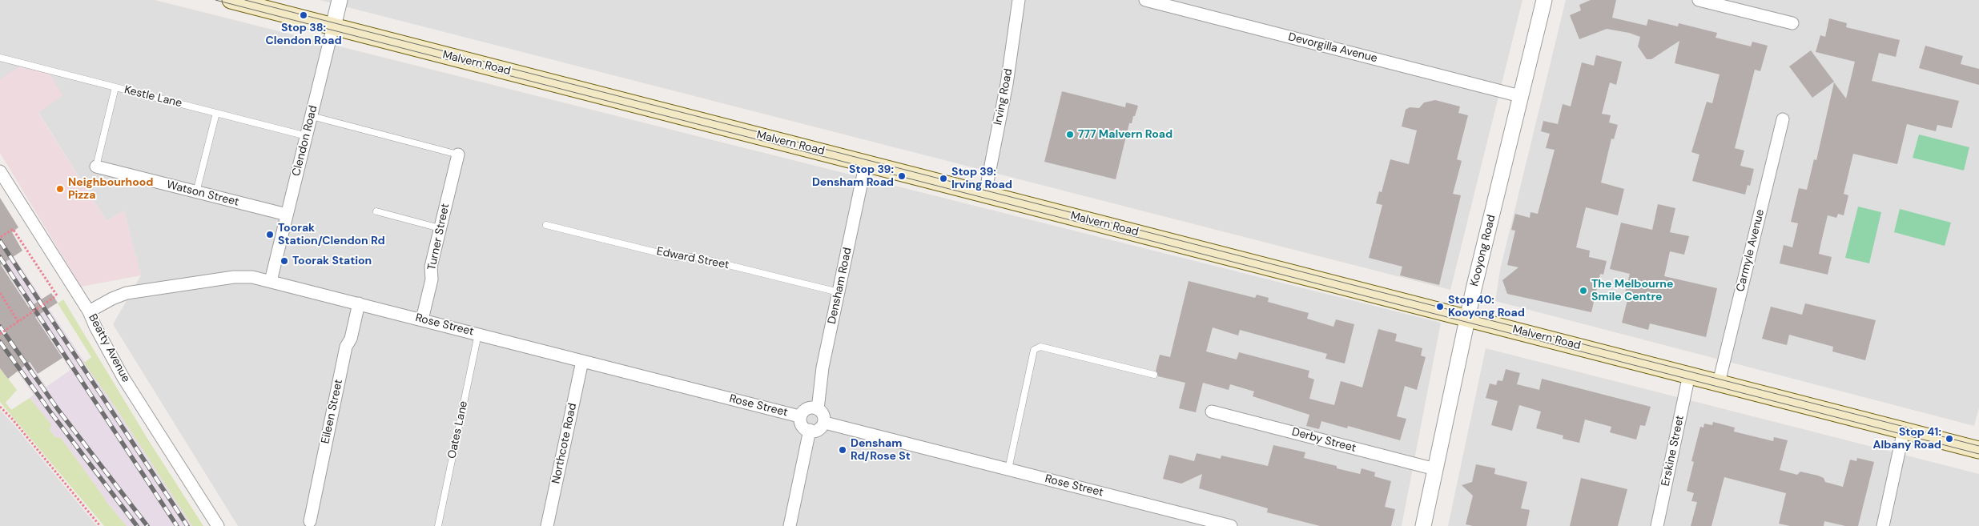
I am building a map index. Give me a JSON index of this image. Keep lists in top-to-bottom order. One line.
{"streets":{"main road":["Malvern Road"],"street":["Devorgilla Avenue","Irving Road","Clendon Road","Watson Street","Turner Street","Kooyong Road","Carmyle Avenue","Densham Road","Rose Street","Beatty Avenue","Eileen Street","Derby Street","Northcote Road","Erskine Street"],"lane":["Kestle Lane","Edward Street","Oates Lane"]},"crossings":[["Devorgilla Avenue","Kooyong Road"],["Malvern Road","Irving Road"],["Malvern Road","Clendon Road"],["Malvern Road","Kooyong Road"],["Malvern Road","Carmyle Avenue"],["Malvern Road","Densham Road"],["Malvern Road","Erskine Street"],["Kestle Lane","Clendon Road"],["Clendon Road","Watson Street"],["Clendon Road","Rose Street"],["Turner Street","Rose Street"],["Kooyong Road","Derby Street"],["Edward Street","Densham Road"],["Densham Road","Rose Street"],["Rose Street","Beatty Avenue"],["Rose Street","Eileen Street"],["Rose Street","Oates Lane"],["Rose Street","Northcote Road"]],"places":["Stop 38: Clendon Road","777 Malvern Road","Stop 39: Densham Road","Stop 39: Irving Road","Neighbourhood Pizza","Toorak Station/Clendon Rd","Toorak Station","The Melbourne Smile Centre","Stop 40: Kooyong Road","Stop 41: Albany Road","Densham Rd/Rose St"]}
